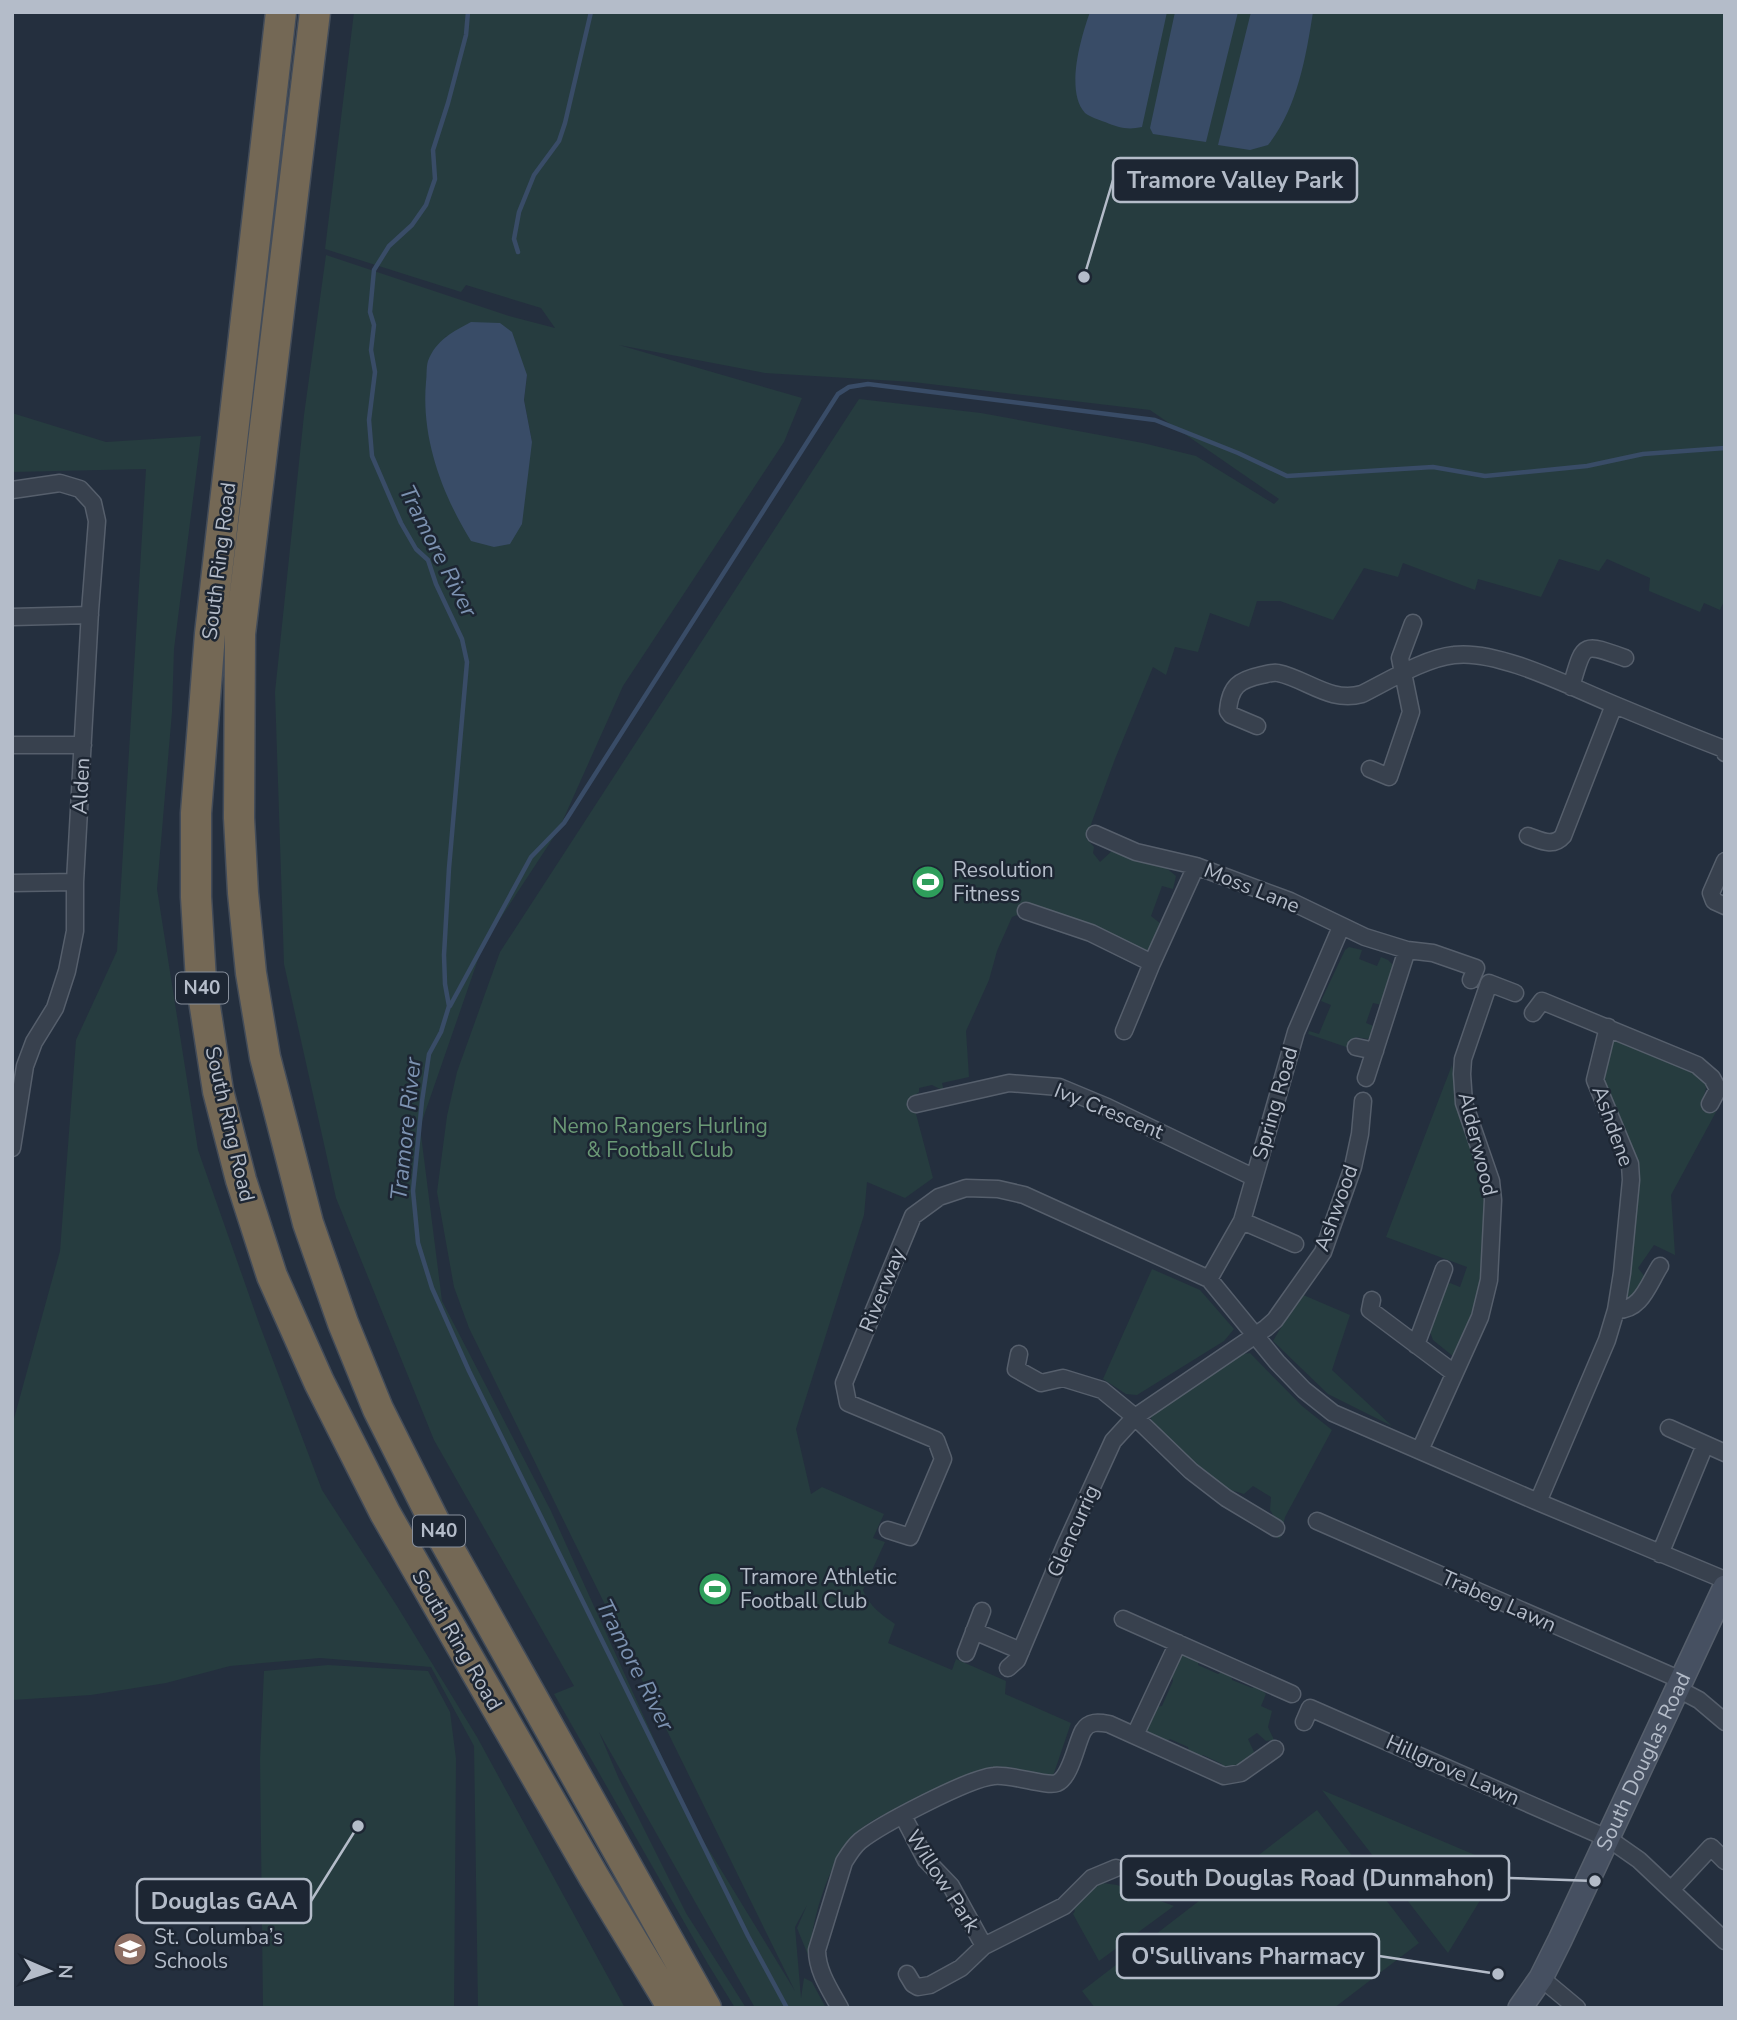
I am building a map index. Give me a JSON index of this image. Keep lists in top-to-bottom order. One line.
{"streets":{"highway":["South Ring Road","N40"],"main road":["South Douglas Road"],"street":["Alden","Moss Lane","Spring Road","Ivy Crescent","Ashdene","Alderwood","Ashwood","Riverway","Glencurrig","Trabeg Lawn","Hillgrove Lawn","Willow Park"]},"crossings":[["Moss Lane","Spring Road"],["Spring Road","Ivy Crescent"],["Spring Road","Riverway"],["Ashwood","Glencurrig"],["Trabeg Lawn","South Douglas Road"],["South Douglas Road","Hillgrove Lawn"]],"water":["Tramore River"],"parks":["Nemo Rangers Hurling & Football Club"],"places":{"other":["Tramore Valley Park","Douglas GAA","South Douglas Road (Dunmahon)","O'Sullivans Pharmacy"],"sports":["Resolution Fitness","Tramore Athletic Football Club"],"school or university":["St. Columba’s Schools"]},"north":"right"}
